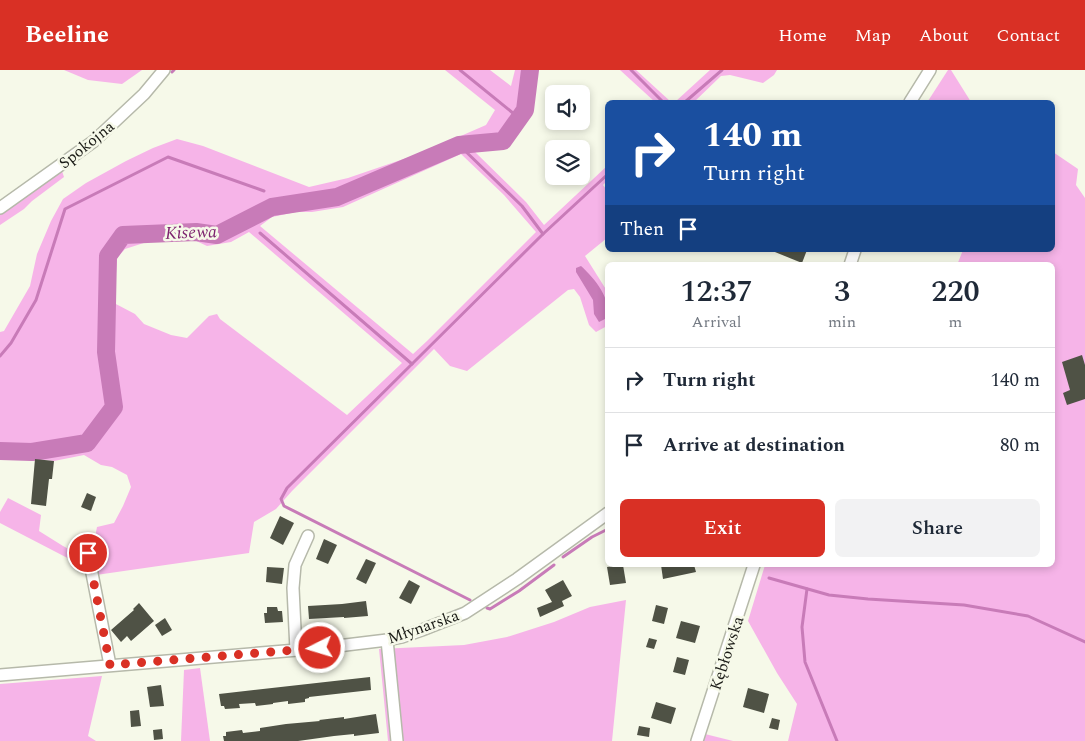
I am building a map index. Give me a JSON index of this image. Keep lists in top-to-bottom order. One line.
{"streets":{"street":["Spokojna","Młynarska","Kębłowska"]},"water":["Kisewa"],"page":{"header":"Beeline","nav":["Home","Map","About","Contact"],"turn":["140 m","Turn right"],"then":"Then","eta":["12:37","Arrival","3","min","220","m"],"list":[{"name":"Turn right","value":"140 m"},{"name":"Arrive at destination","value":"80 m"}],"buttons":["Exit","Share"]}}
